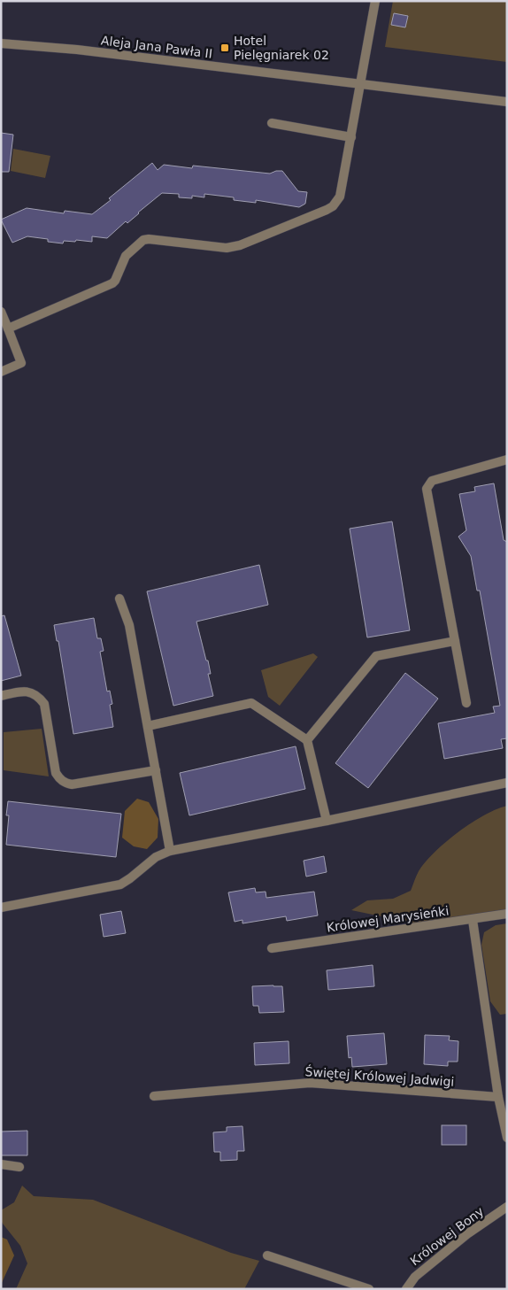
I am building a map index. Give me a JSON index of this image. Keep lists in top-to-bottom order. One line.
{"streets":{"street":["Aleja Jana Pawła II","Królowej Marysieńki","Świętej Królowej Jadwigi","Królowej Bony"]},"places":{"transit":["Hotel Pielęgniarek 02"]}}
